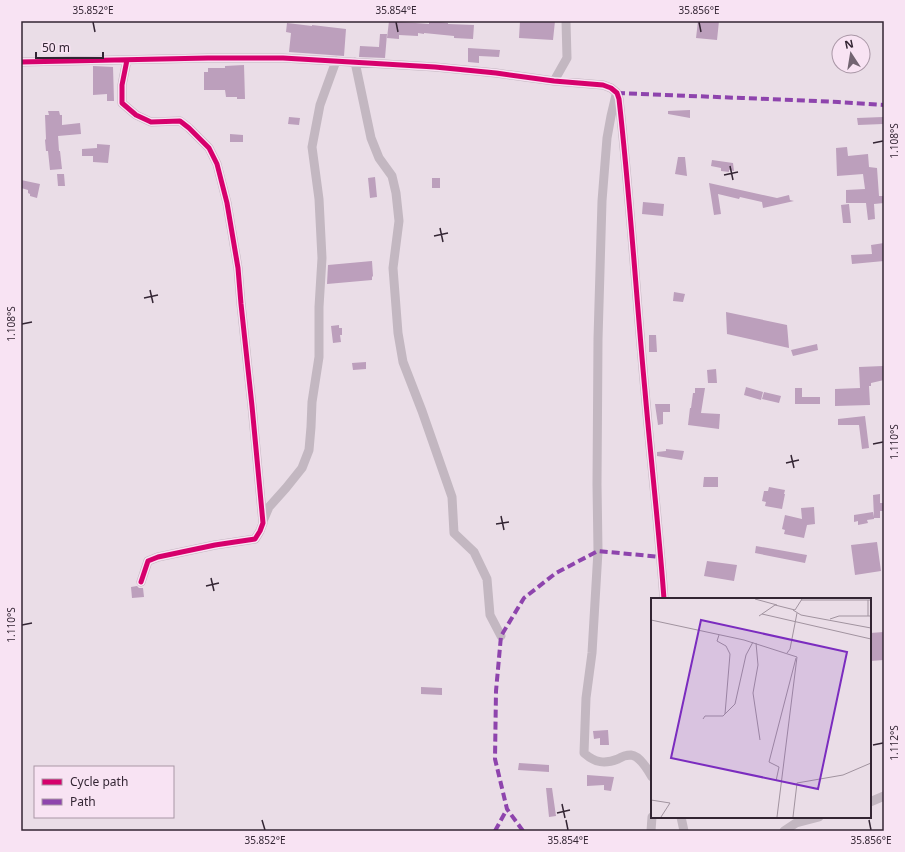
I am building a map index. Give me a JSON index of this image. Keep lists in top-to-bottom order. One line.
{"legend":["Cycle path","Path"],"scale_bar":"50 m","north":"top","coordinates":["35.852°E","35.854°E","35.856°E","1.108°S","1.110°S","1.112°S"]}
